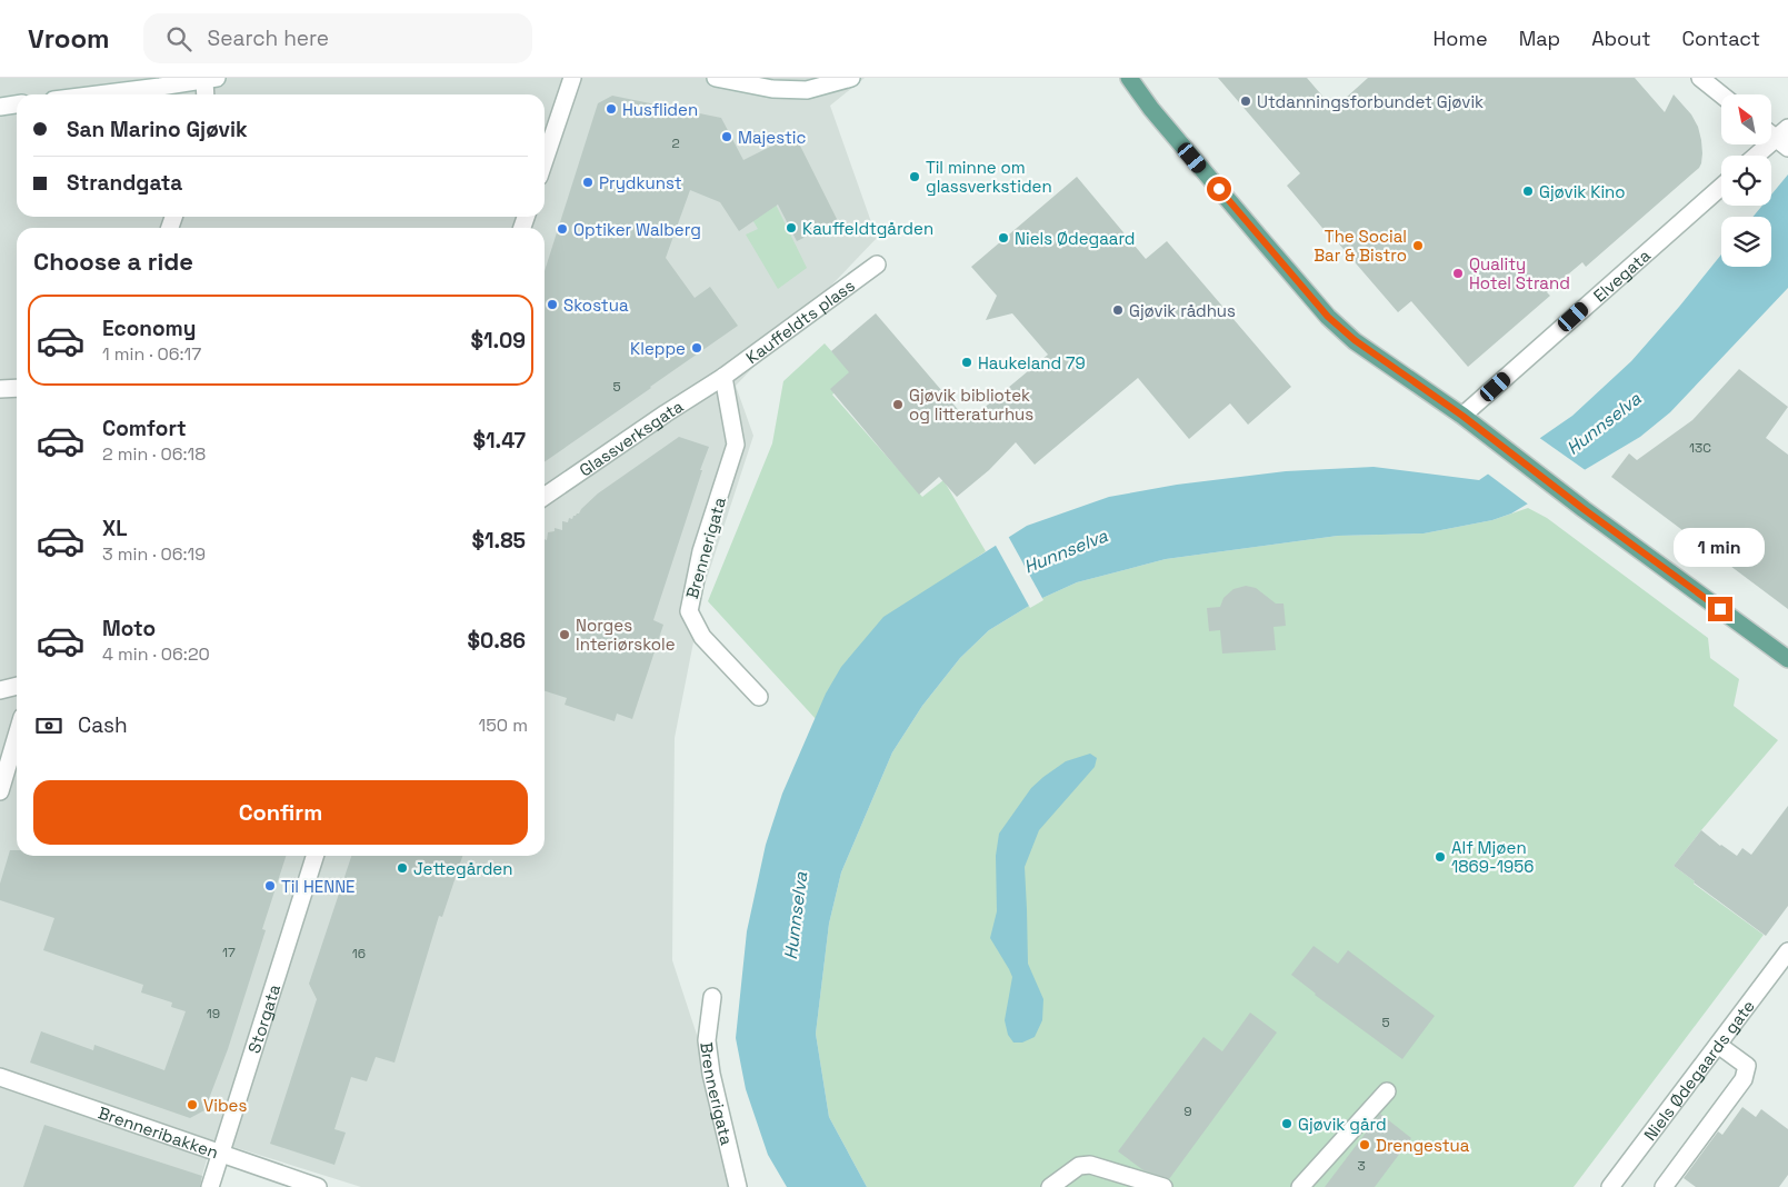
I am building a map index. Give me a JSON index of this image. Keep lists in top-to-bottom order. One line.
{"streets":{"street":["Elvegata","Kauffeldts plass","Glassverksgata","Brennerigata","Storgata","Niels Ødegaards gate","Brenneribakken"]},"crossings":[["Kauffeldts plass","Glassverksgata"],["Kauffeldts plass","Brennerigata"],["Glassverksgata","Brennerigata"],["Storgata","Brenneribakken"]],"water":["Hunnselva"],"places":["Utdanningsforbundet Gjøvik","Husfliden","Majestic","Til minne om glassverkstiden","Prydkunst","Gjøvik Kino","Kauffeldtgården","Optiker Walberg","Niels Ødegaard","The Social Bar & Bistro","Quality Hotel Strand","Skostua","Gjøvik rådhus","Kleppe","Haukeland 79","Gjøvik bibliotek og litteraturhus","Norges Interiørskole","Alf Mjøen 1869-1956","Jettegården","Til HENNE","Vibes","Gjøvik gård","Drengestua"],"house_numbers":["2","5","13C","17","16","19","5","9","3"],"north":"top left","page":{"header":"Vroom","search":"Search here","nav":["Home","Map","About","Contact"],"banner":["San Marino Gjøvik","Strandgata"],"heading":"Choose a ride","list":[{"name":"Economy","note":"1 min · 06:17","value":"$1.09"},{"name":"Comfort","note":"2 min · 06:18","value":"$1.47"},{"name":"XL","note":"3 min · 06:19","value":"$1.85"},{"name":"Moto","note":"4 min · 06:20","value":"$0.86"}],"bubble":"1 min","pay":["Cash","150 m"],"buttons":"Confirm"}}
